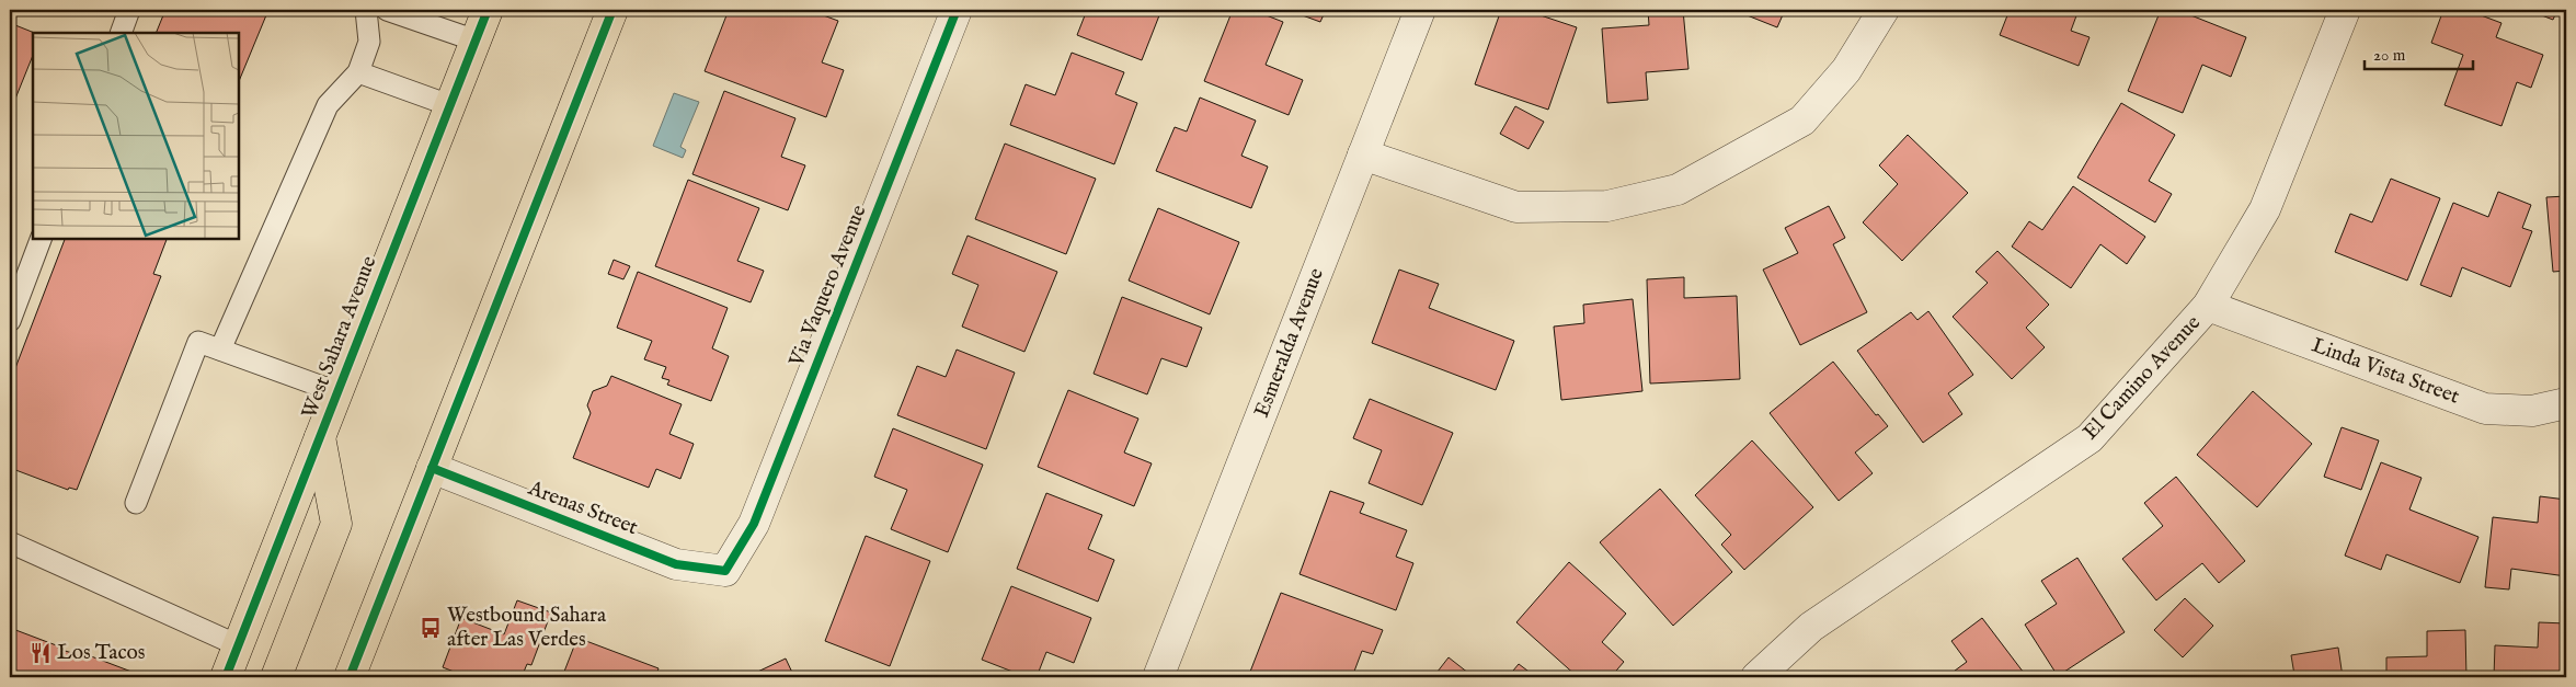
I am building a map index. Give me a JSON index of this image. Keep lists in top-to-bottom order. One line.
{"streets":{"main road":["West Sahara Avenue"],"street":["Via Vaquero Avenue","Esmeralda Avenue","Linda Vista Street","El Camino Avenue","Arenas Street"]},"crossings":[["Via Vaquero Avenue","Arenas Street"],["Linda Vista Street","El Camino Avenue"]],"places":{"bus stop":["Westbound Sahara after Las Verdes"],"restaurant":["Los Tacos"]},"scale_bar":"20 m"}
